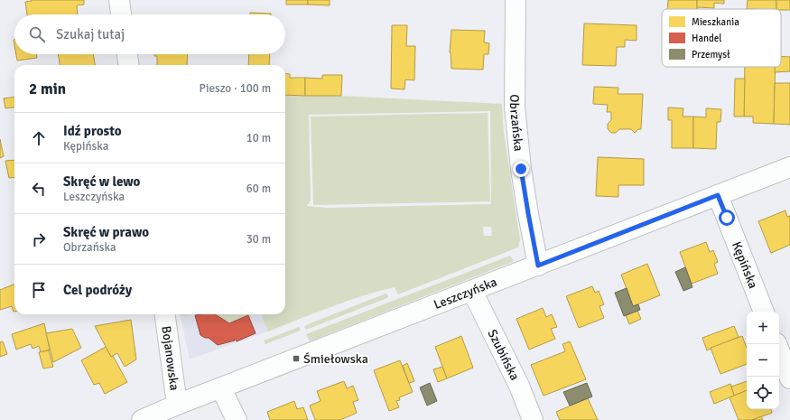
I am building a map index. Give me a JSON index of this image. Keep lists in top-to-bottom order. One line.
{"streets":{"street":["Obrzańska","Kępińska","Leszczyńska","Szubińska","Bojanowska"]},"crossings":[["Obrzańska","Leszczyńska"],["Kępińska","Leszczyńska"],["Leszczyńska","Szubińska"],["Leszczyńska","Bojanowska"]],"places":{"transit":["Śmiełowska"]},"legend":["Mieszkania","Handel","Przemysł"],"page":{"search":"Szukaj tutaj","heading":["2 min","Pieszo · 100 m"],"list":[["Idź prosto","Kępińska","10 m"],["Skręć w lewo","Leszczyńska","60 m"],["Skręć w prawo","Obrzańska","30 m"],"Cel podróży"],"map_buttons":["+","−"]}}
